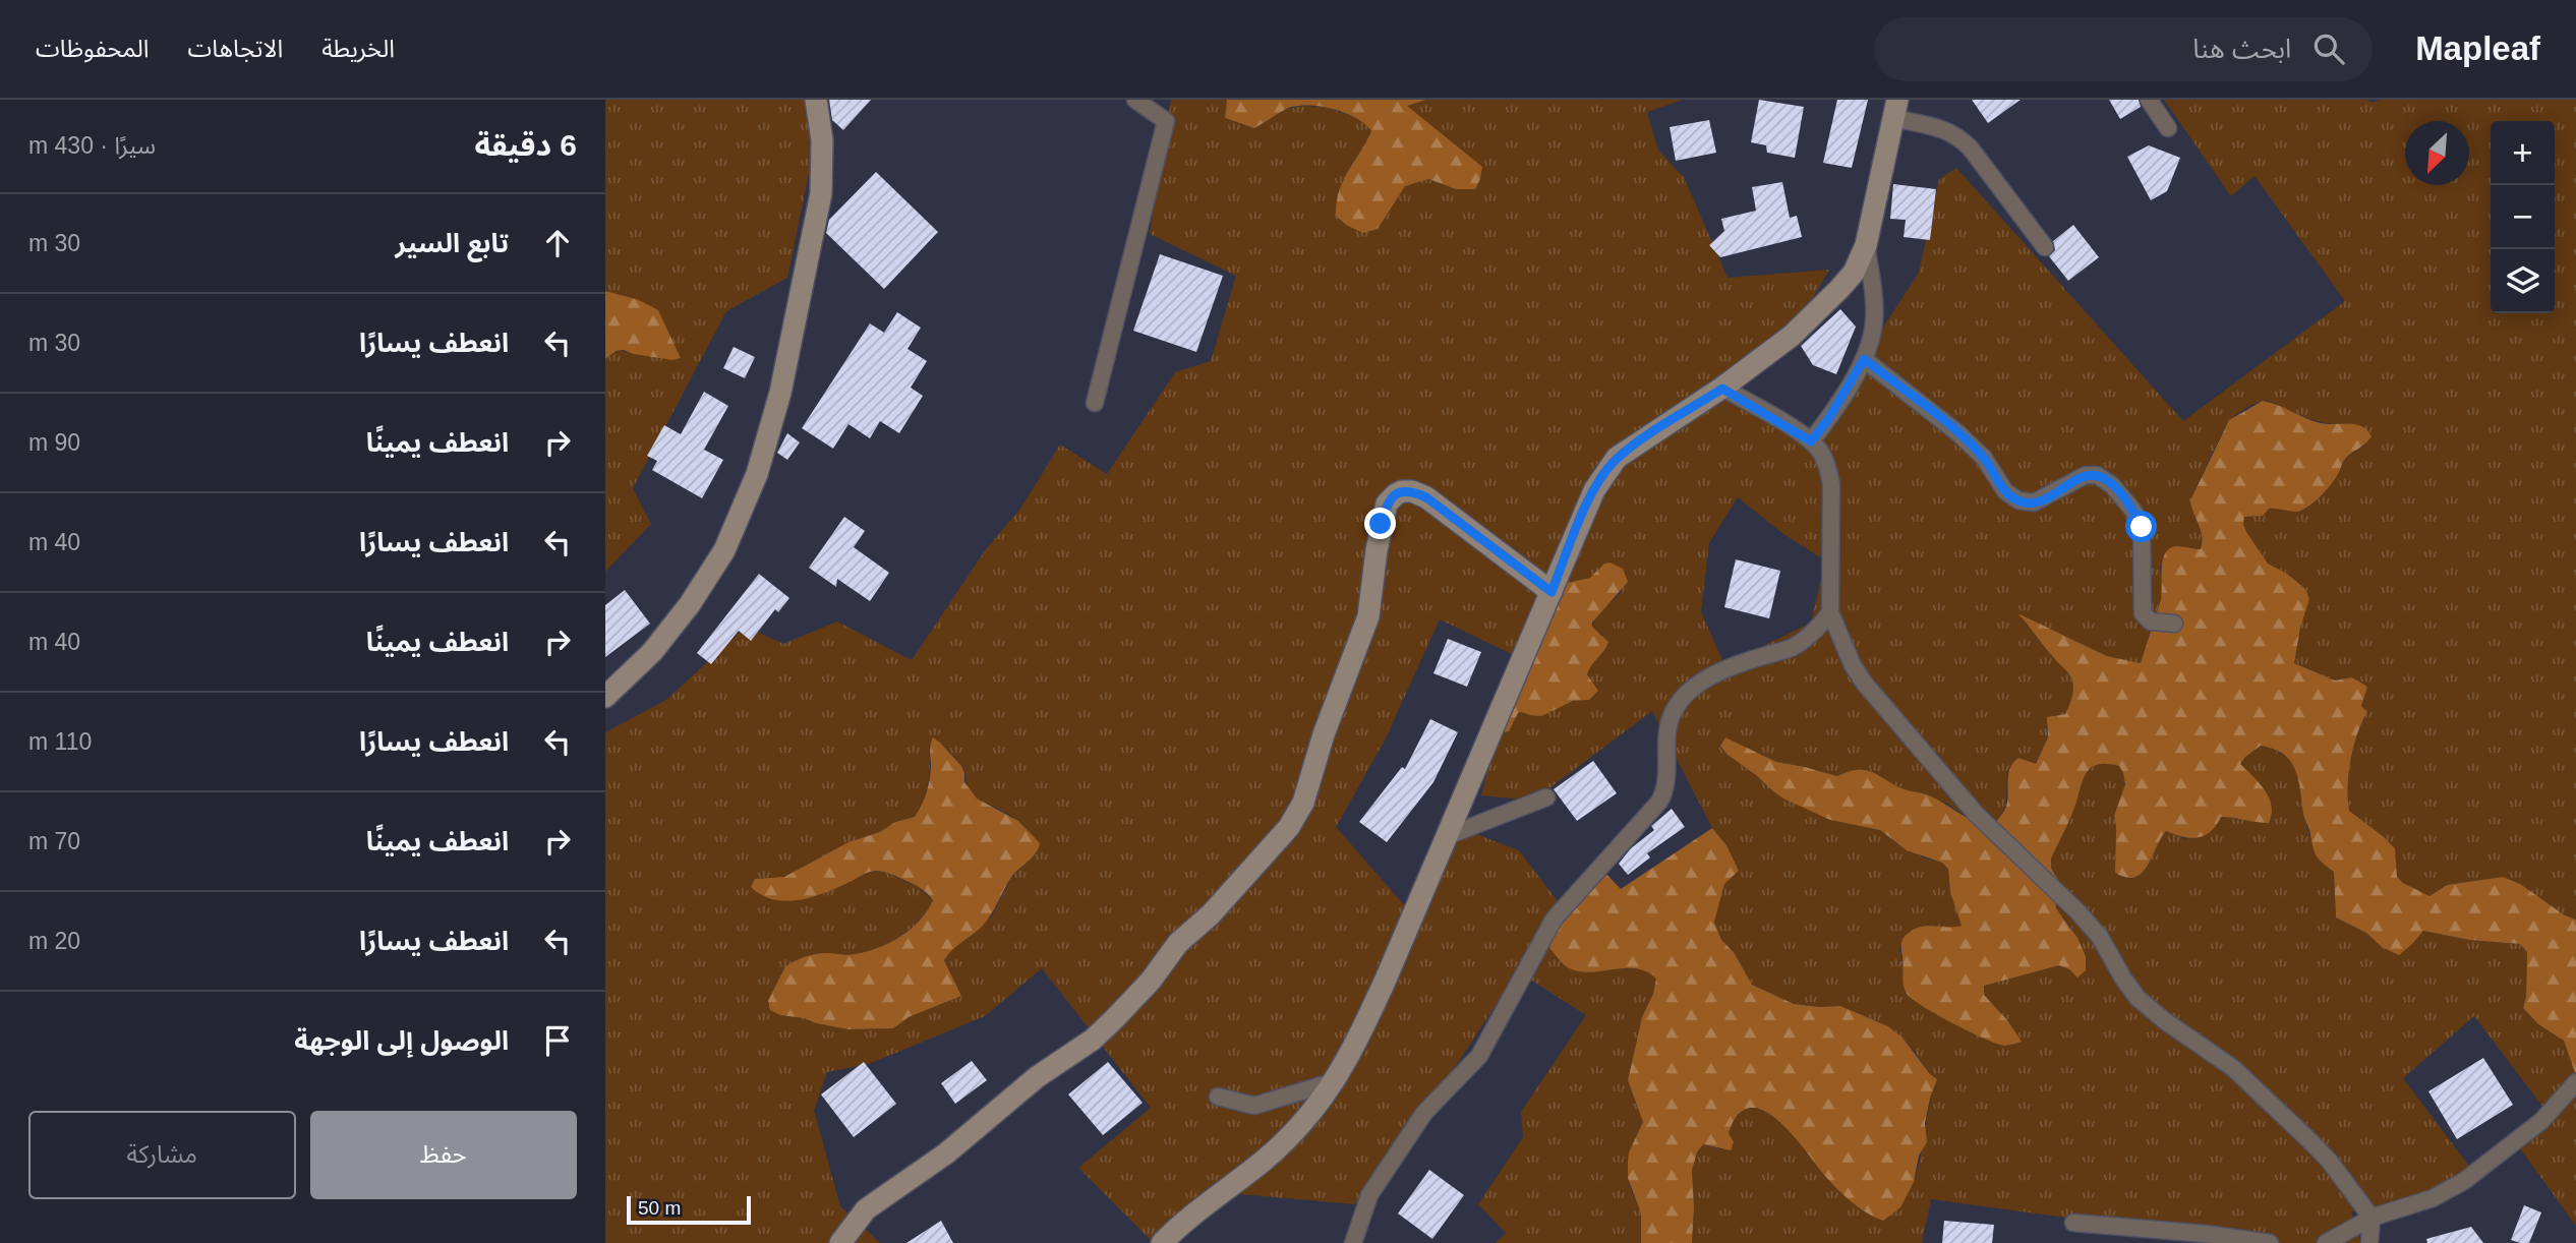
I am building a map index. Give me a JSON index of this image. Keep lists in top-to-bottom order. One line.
{"scale_bar":"50 m","north":"bottom left","page":{"header":"Mapleaf","search":"ابحث هنا","nav":["الخريطة","الاتجاهات","المحفوظات"],"heading":["6 دقيقة","سيرًا · 430 m"],"map_buttons":["+","−"],"list":[["تابع السير","30 m"],["انعطف يسارًا","30 m"],["انعطف يمينًا","90 m"],["انعطف يسارًا","40 m"],["انعطف يمينًا","40 m"],["انعطف يسارًا","110 m"],["انعطف يمينًا","70 m"],["انعطف يسارًا","20 m"],"الوصول إلى الوجهة"],"buttons":["حفظ","مشاركة"],"scale":"50 m"}}
